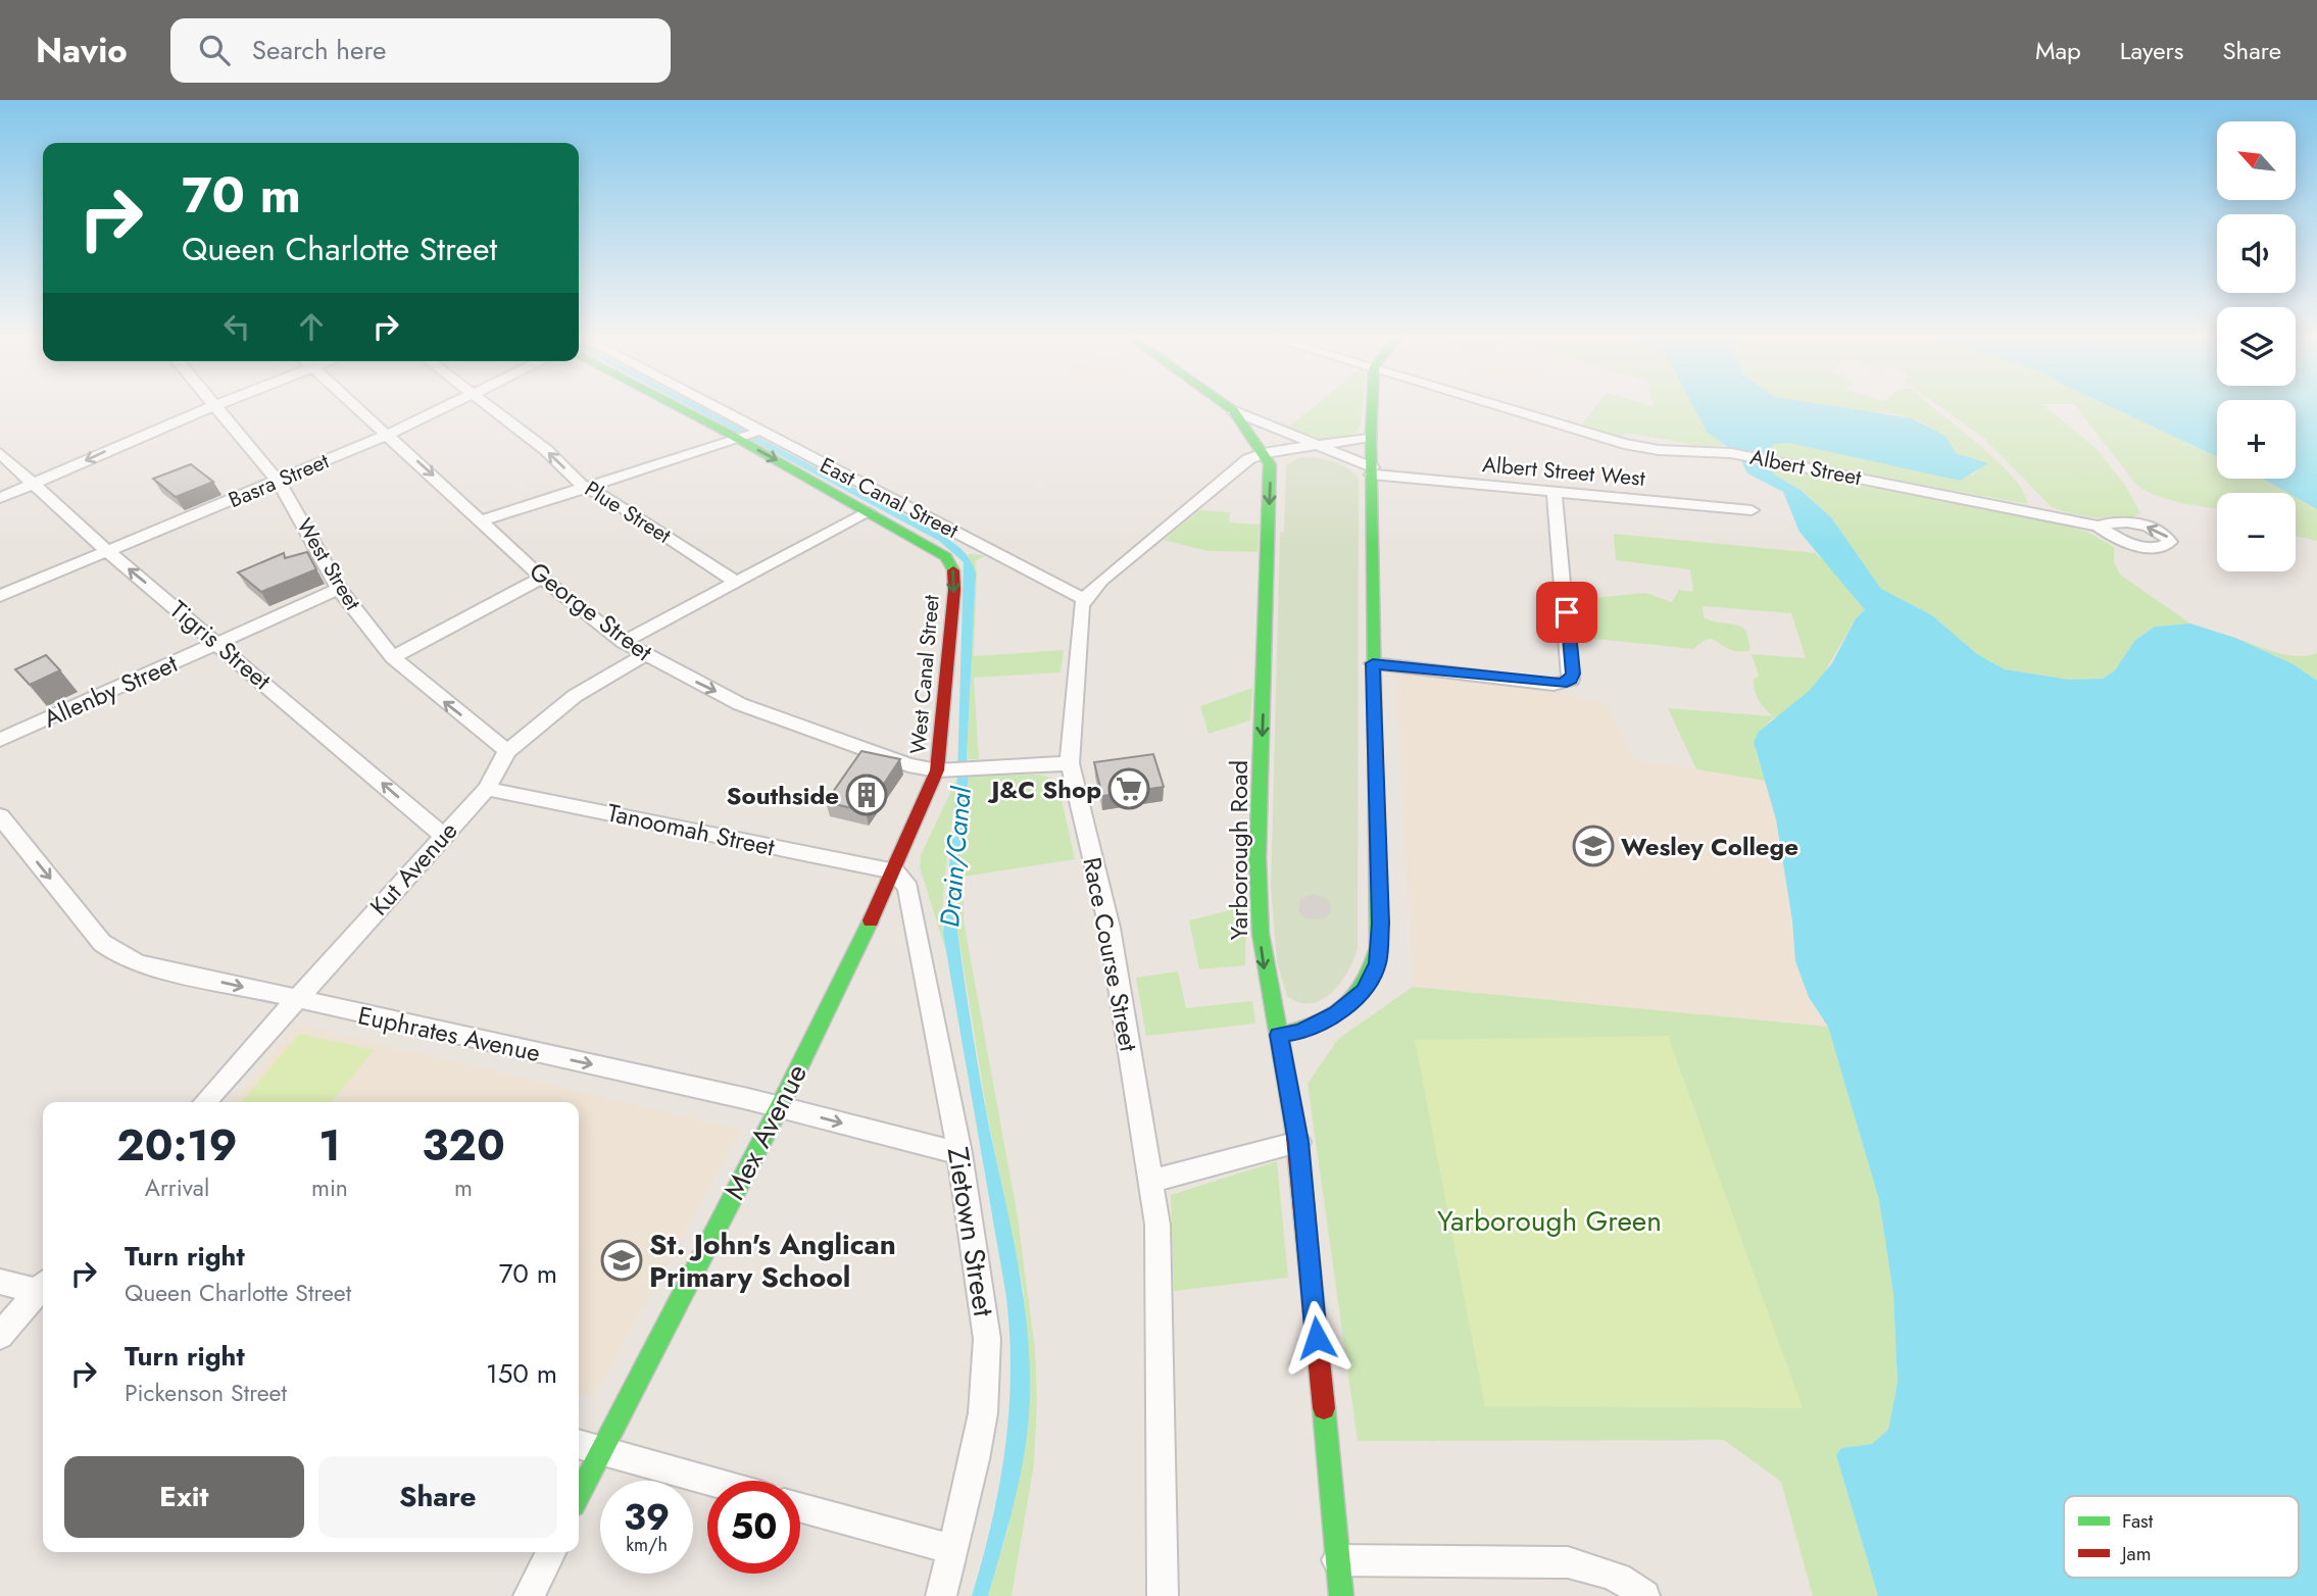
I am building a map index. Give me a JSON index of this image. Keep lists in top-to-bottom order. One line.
{"streets":{"main road":["Albert Street West","West Canal Street","Yarborough Road","Mex Avenue"],"street":["Albert Street","Basra Street","East Canal Street","Plue Street","West Street","George Street","Tigris Street","Allenby Street","Tanoomah Street","Kut Avenue","Race Course Street","Euphrates Avenue","Zietown Street"]},"crossings":[["Albert Street West","Yarborough Road"],["Basra Street","West Street"],["Basra Street","George Street"],["Basra Street","Tigris Street"],["East Canal Street","West Canal Street"],["East Canal Street","Race Course Street"],["West Street","Allenby Street"],["West Street","Kut Avenue"],["George Street","West Canal Street"],["George Street","Kut Avenue"],["George Street","Race Course Street"],["Tigris Street","Allenby Street"],["Tigris Street","Kut Avenue"],["West Canal Street","Tanoomah Street"],["West Canal Street","Mex Avenue"],["West Canal Street","Zietown Street"],["Tanoomah Street","Kut Avenue"],["Tanoomah Street","Mex Avenue"],["Tanoomah Street","Zietown Street"],["Kut Avenue","Euphrates Avenue"],["Euphrates Avenue","Mex Avenue"],["Euphrates Avenue","Zietown Street"],["Mex Avenue","Zietown Street"]],"one_way":["Plue Street","George Street","Tigris Street","West Canal Street","Euphrates Avenue"],"water":["Drain/Canal"],"parks":["Yarborough Green"],"places":{"supermarket":["J&C Shop"],"building":["Southside"],"school or university":["Wesley College","St. John's Anglican Primary School"]},"legend":["Fast","Jam"],"north":"top left","page":{"header":"Navio","search":"Search here","nav":["Map","Layers","Share"],"map_buttons":["+","−"],"turn":["70 m","Queen Charlotte Street"],"eta":["20:19","Arrival","1","min","320","m"],"list":[{"name":"Turn right","note":"Queen Charlotte Street","value":"70 m"},{"name":"Turn right","note":"Pickenson Street","value":"150 m"}],"buttons":["Exit","Share"],"speed":"39 km/h","limit":"50"}}
